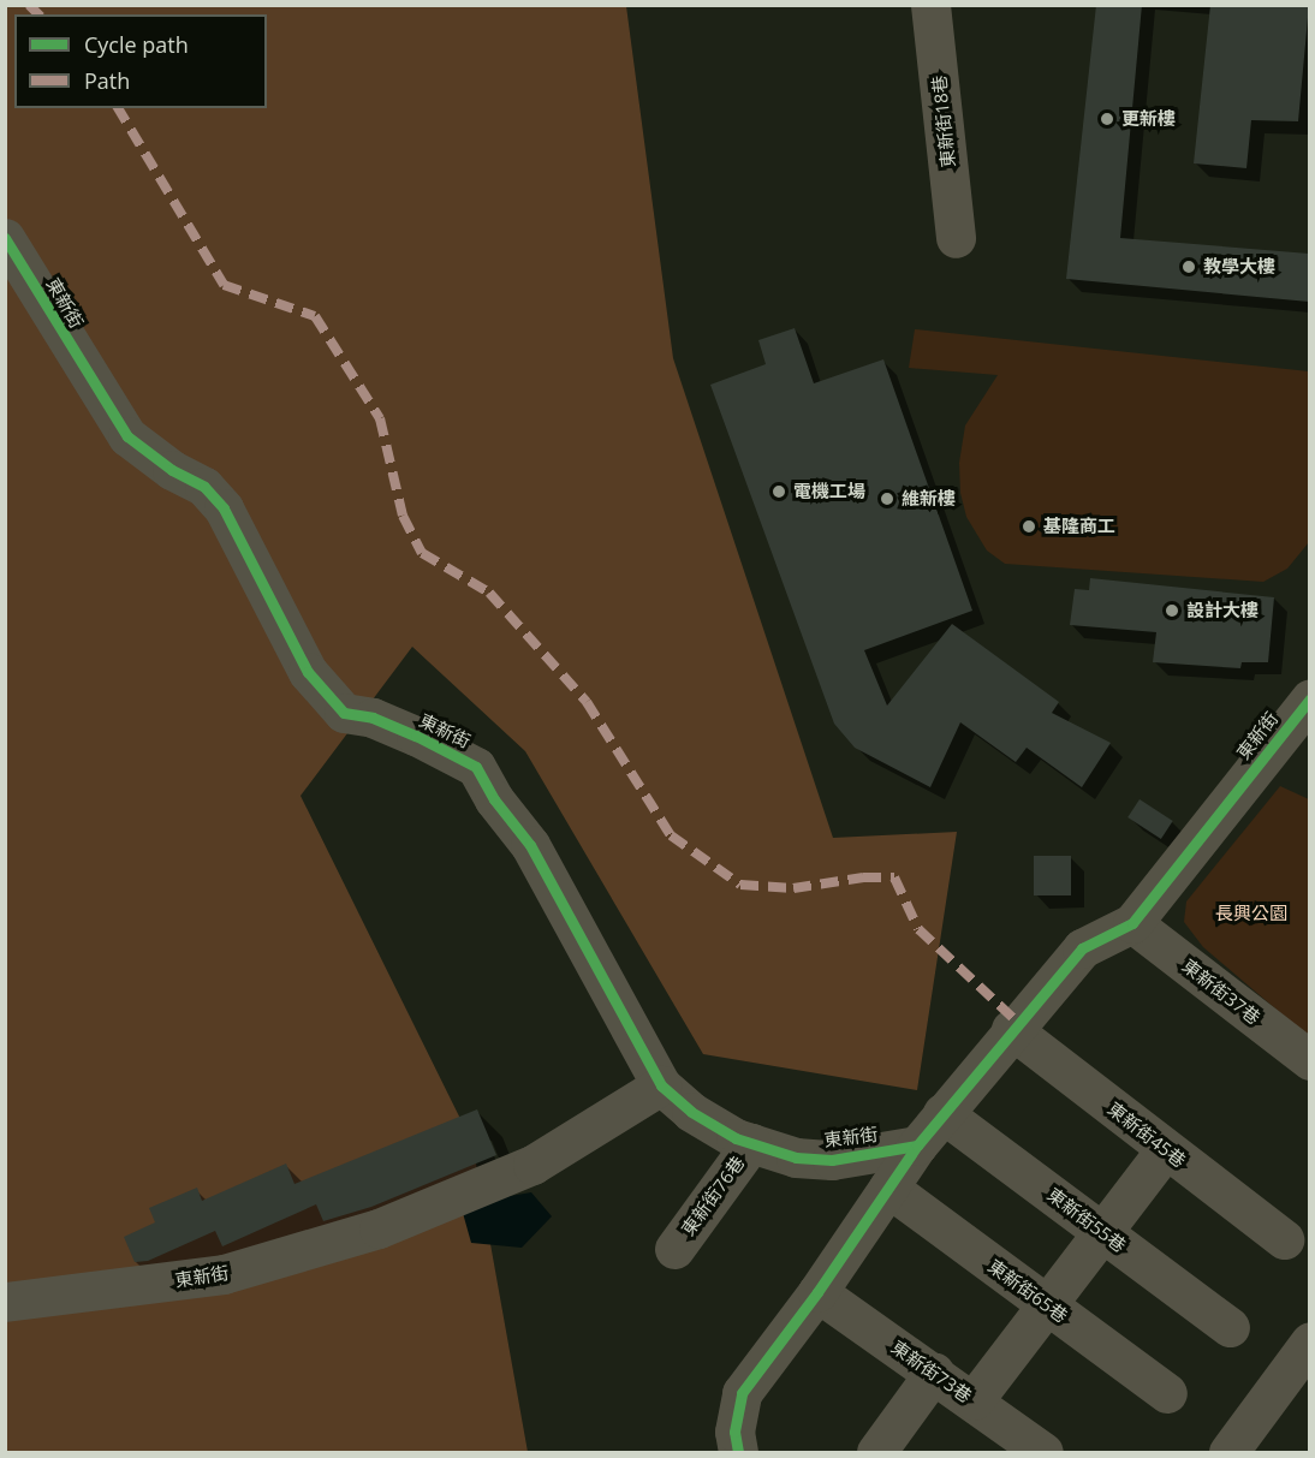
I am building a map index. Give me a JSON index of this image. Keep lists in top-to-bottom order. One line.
{"streets":{"street":["東新街18巷","東新街","東新街37巷","東新街45巷","東新街76巷","東新街55巷","東新街65巷","東新街73巷"]},"crossings":[["東新街","東新街37巷"],["東新街","東新街45巷"],["東新街","東新街76巷"],["東新街","東新街55巷"],["東新街","東新街65巷"],["東新街","東新街73巷"]],"parks":["長興公園"],"places":["更新樓","教學大樓","電機工場","維新樓","基隆商工","設計大樓"],"legend":["Cycle path","Path"]}
